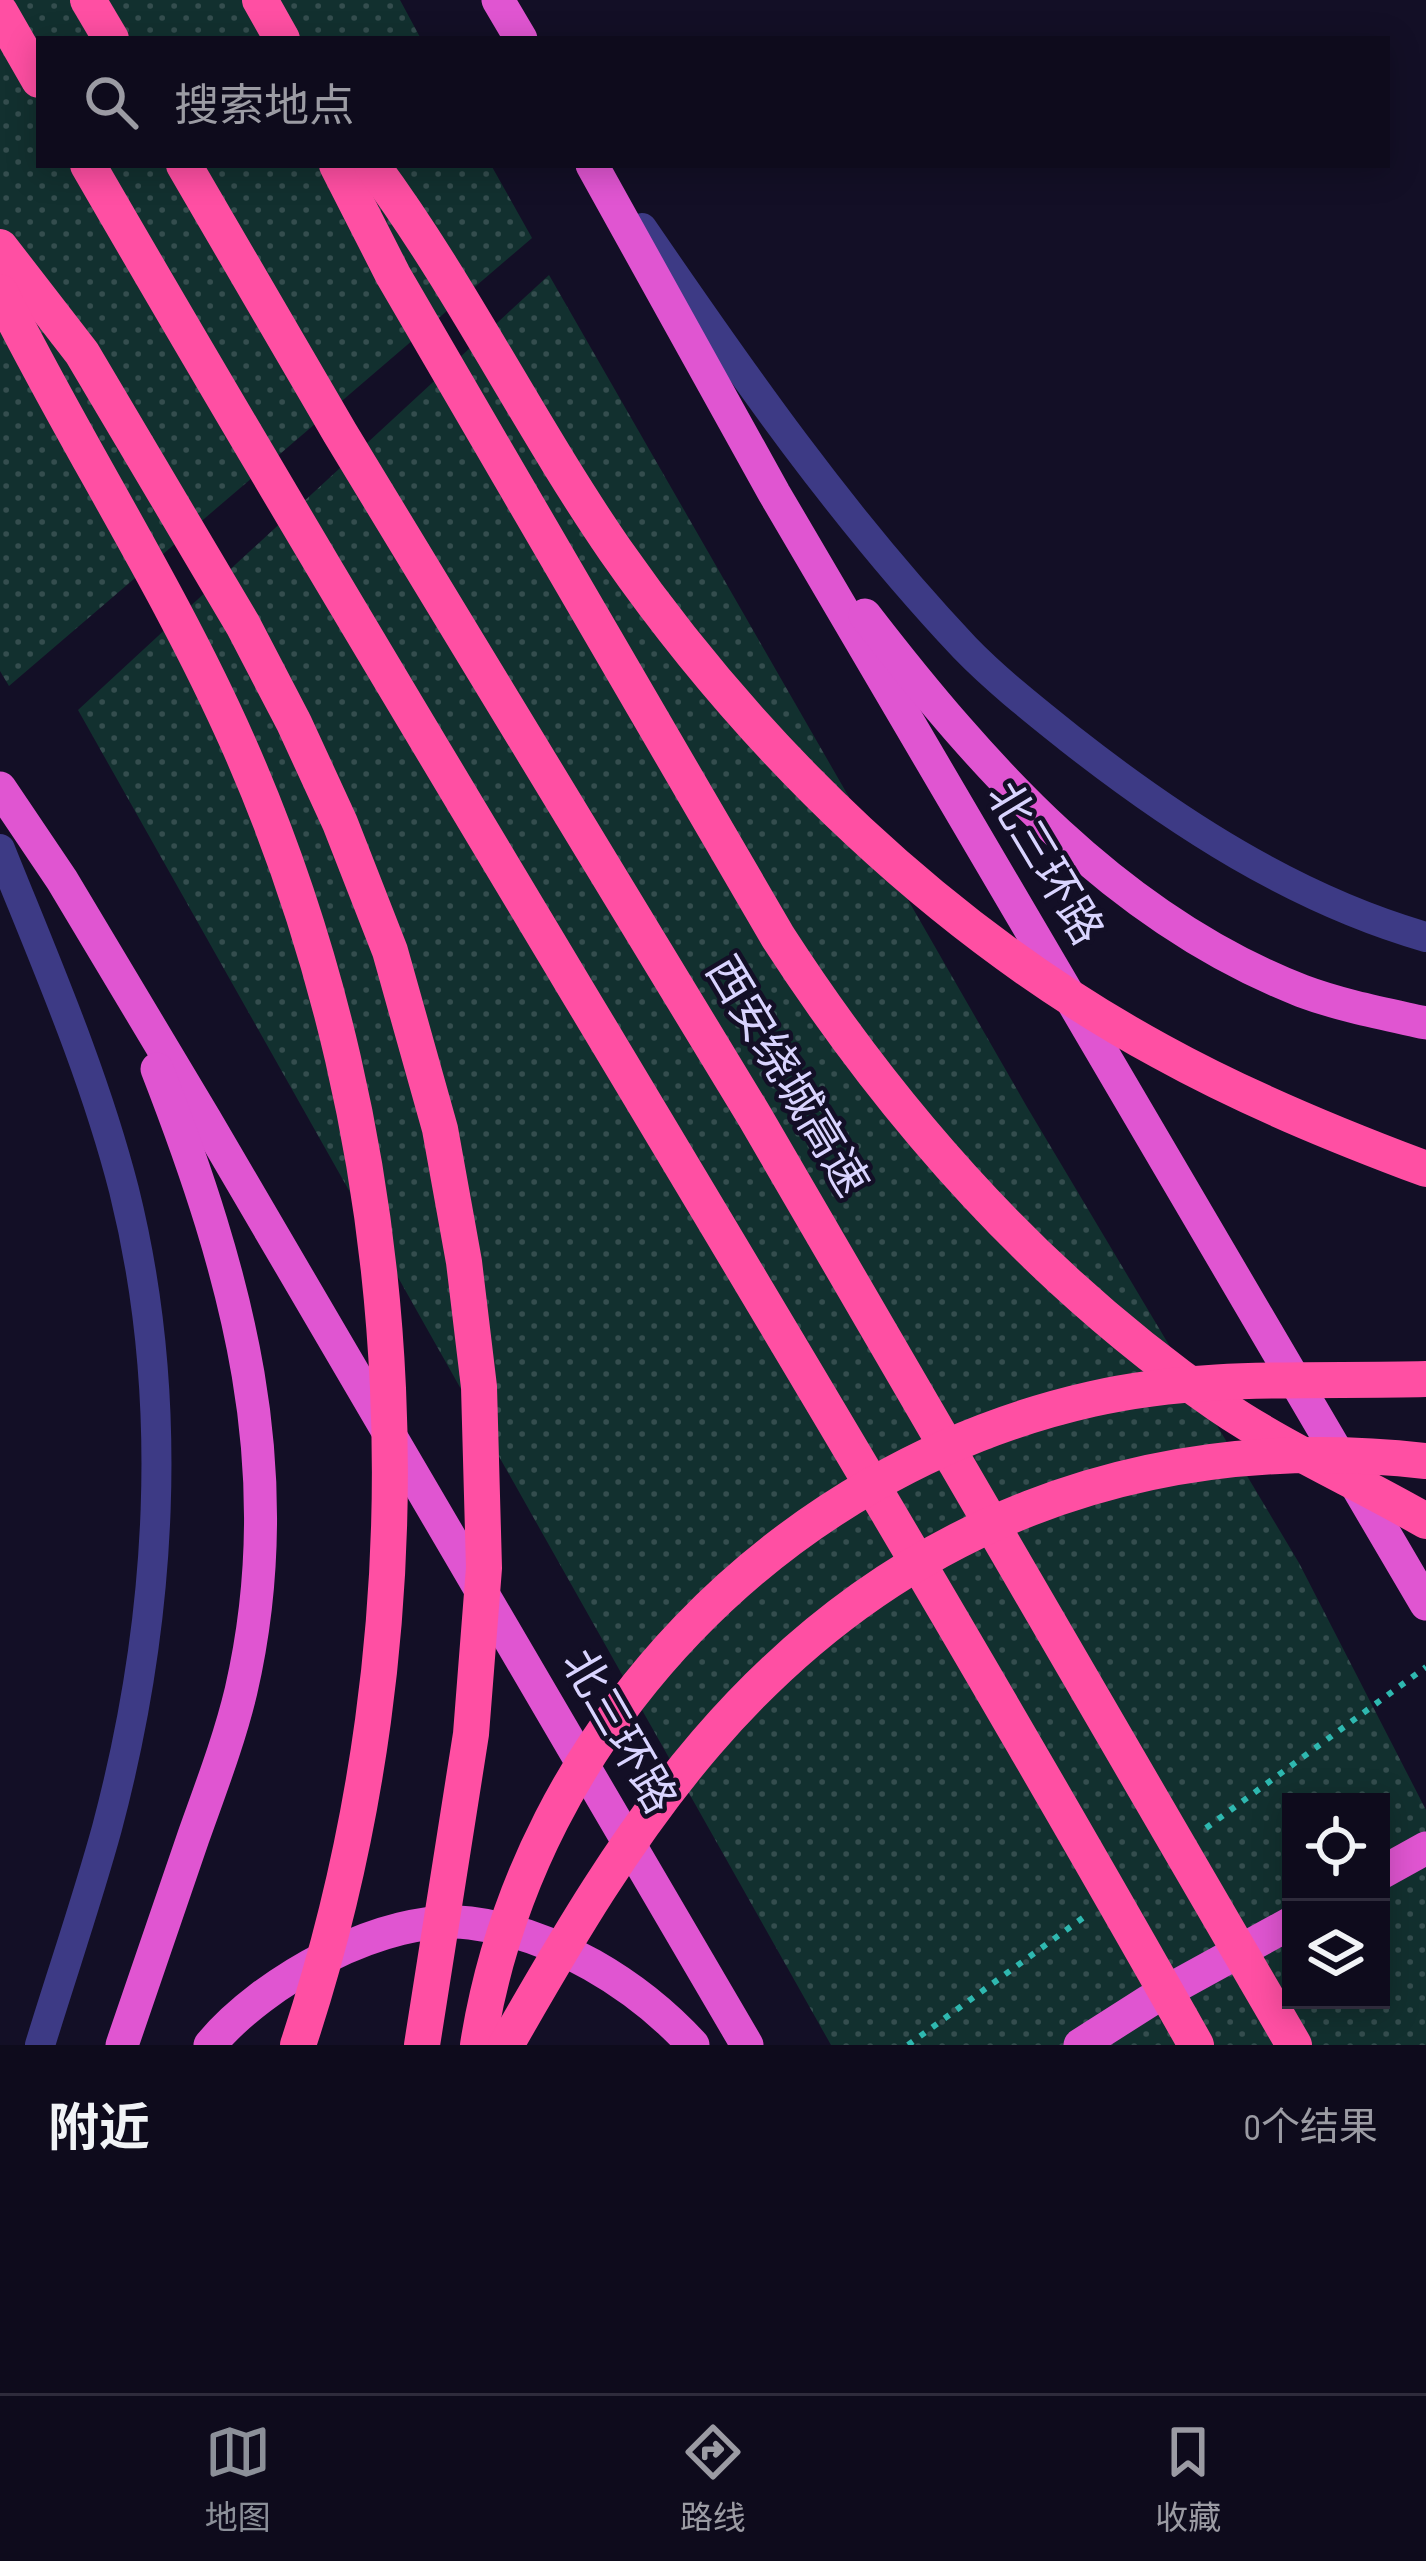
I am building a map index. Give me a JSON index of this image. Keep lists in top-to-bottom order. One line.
{"streets":{"highway":["北三环路","西安绕城高速"]},"page":{"search":"搜索地点","heading":["附近","0个结果"],"nav":["地图","路线","收藏"]}}
